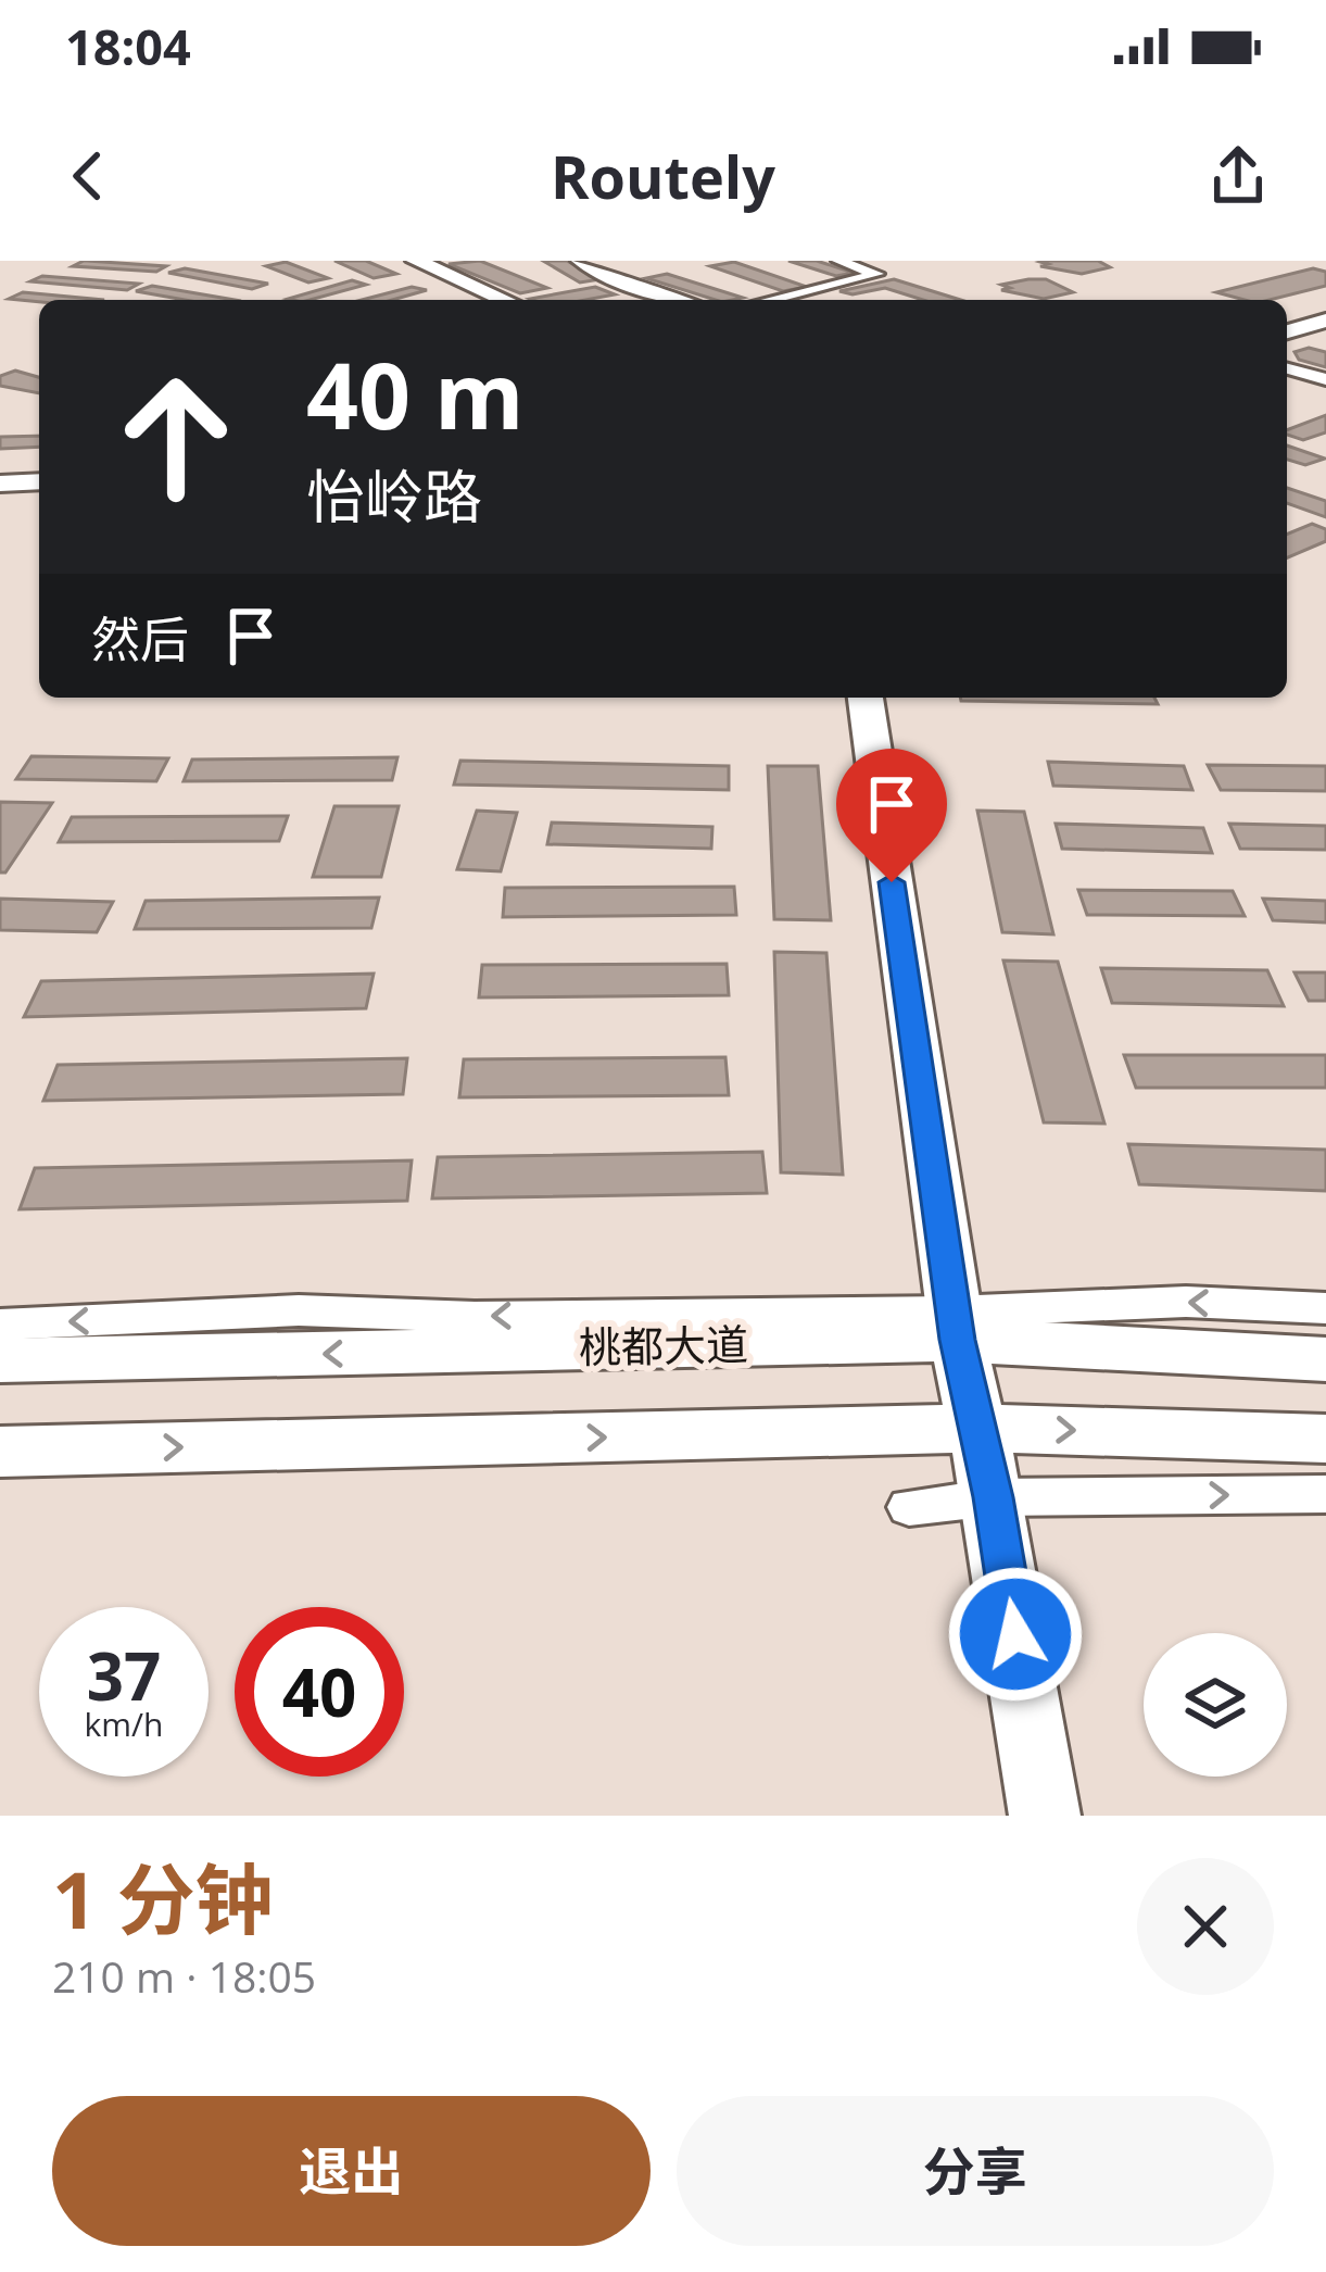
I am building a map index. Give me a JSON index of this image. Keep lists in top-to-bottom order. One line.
{"streets":{"street":["桃都大道"]},"page":{"status":"18:04","header":"Routely","turn":["40 m","怡岭路"],"then":"然后","speed":"37 km/h","limit":"40","heading":["1 分钟","210 m · 18:05"],"buttons":["退出","分享"]}}
